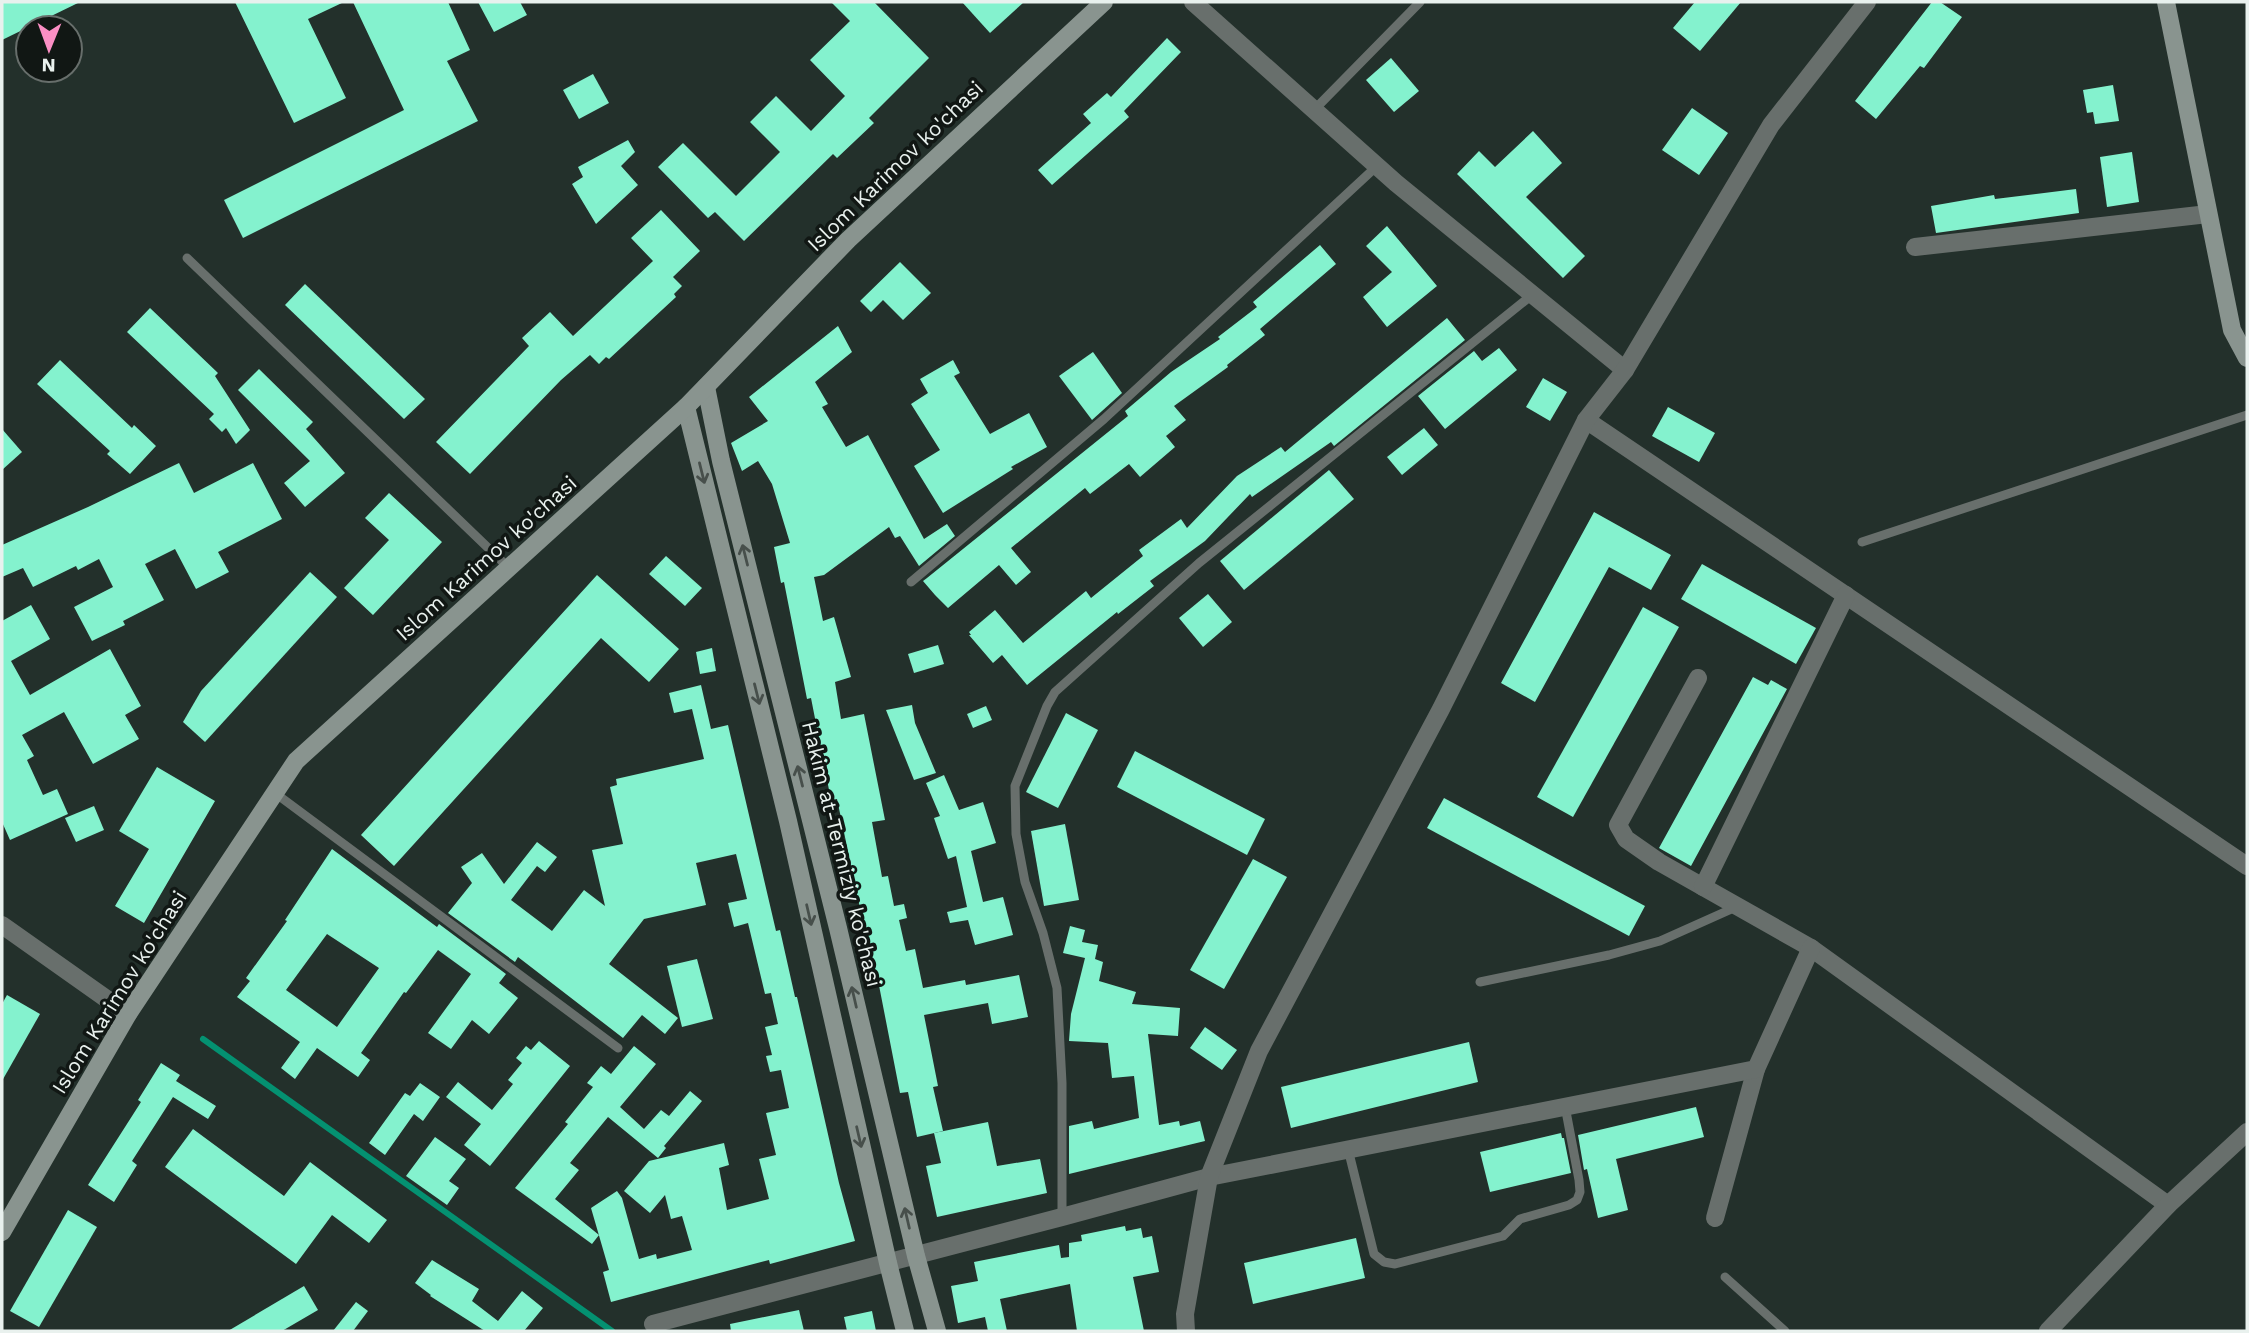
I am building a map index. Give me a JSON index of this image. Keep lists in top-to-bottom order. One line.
{"streets":{"main road":["Islom Karimov ko'chasi","Hakim at-Termiziy ko'chasi"]},"crossings":[["Islom Karimov ko'chasi","Hakim at-Termiziy ko'chasi"]],"north":"bottom"}
